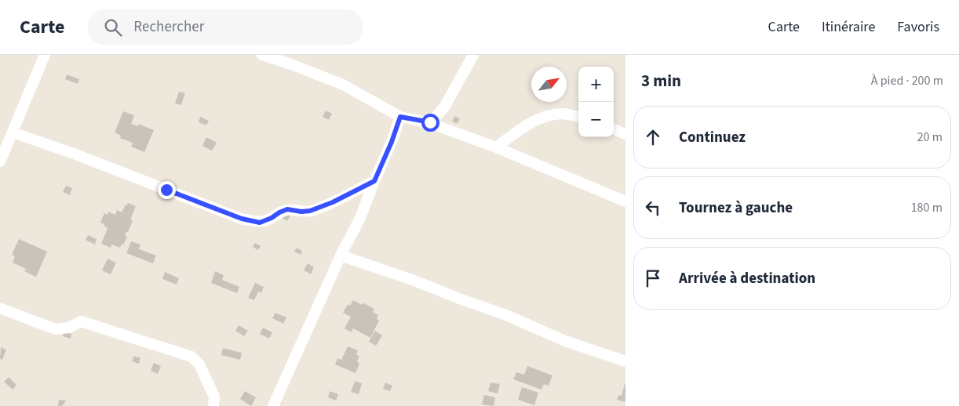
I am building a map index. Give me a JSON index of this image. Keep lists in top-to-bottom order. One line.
{"north":"top right","page":{"header":"Carte","search":"Rechercher","nav":["Carte","Itinéraire","Favoris"],"heading":["3 min","À pied · 200 m"],"map_buttons":["+","−"],"list":[["Continuez","20 m"],["Tournez à gauche","180 m"],"Arrivée à destination"]}}
